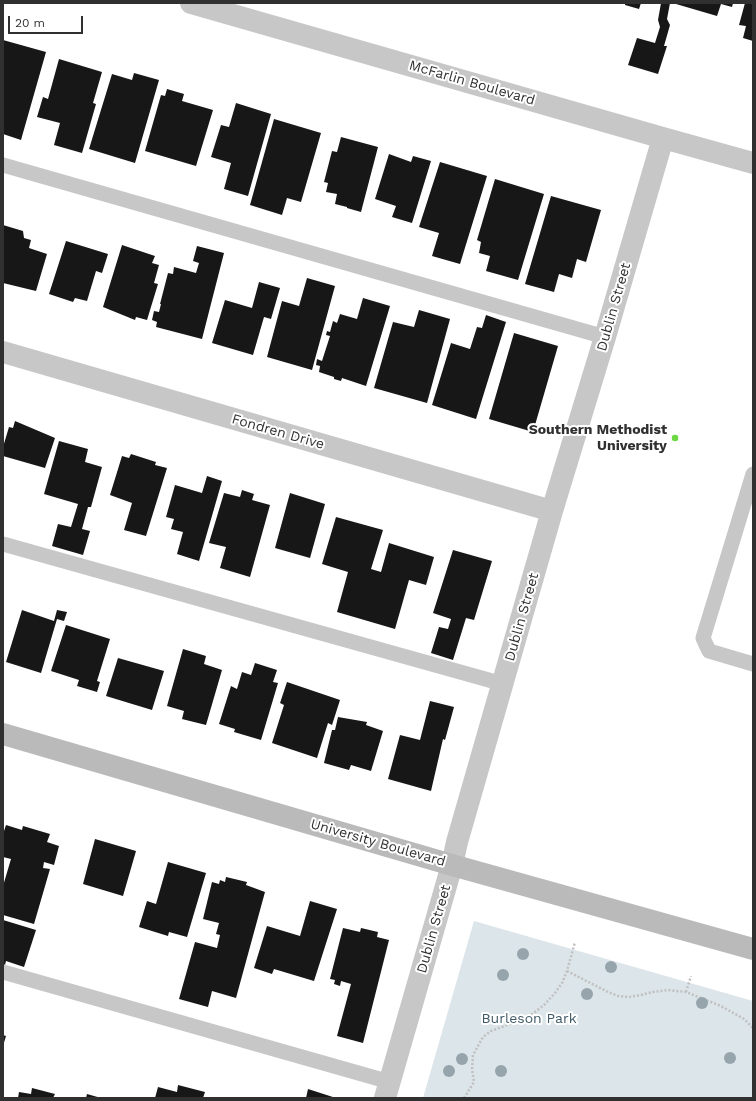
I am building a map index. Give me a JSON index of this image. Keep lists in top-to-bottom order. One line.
{"streets":{"street":["McFarlin Boulevard","Dublin Street","Fondren Drive","University Boulevard"]},"crossings":[["McFarlin Boulevard","Dublin Street"],["Dublin Street","Fondren Drive"],["Dublin Street","University Boulevard"]],"parks":["Burleson Park"],"places":["Southern Methodist University"],"scale_bar":"20 m"}
